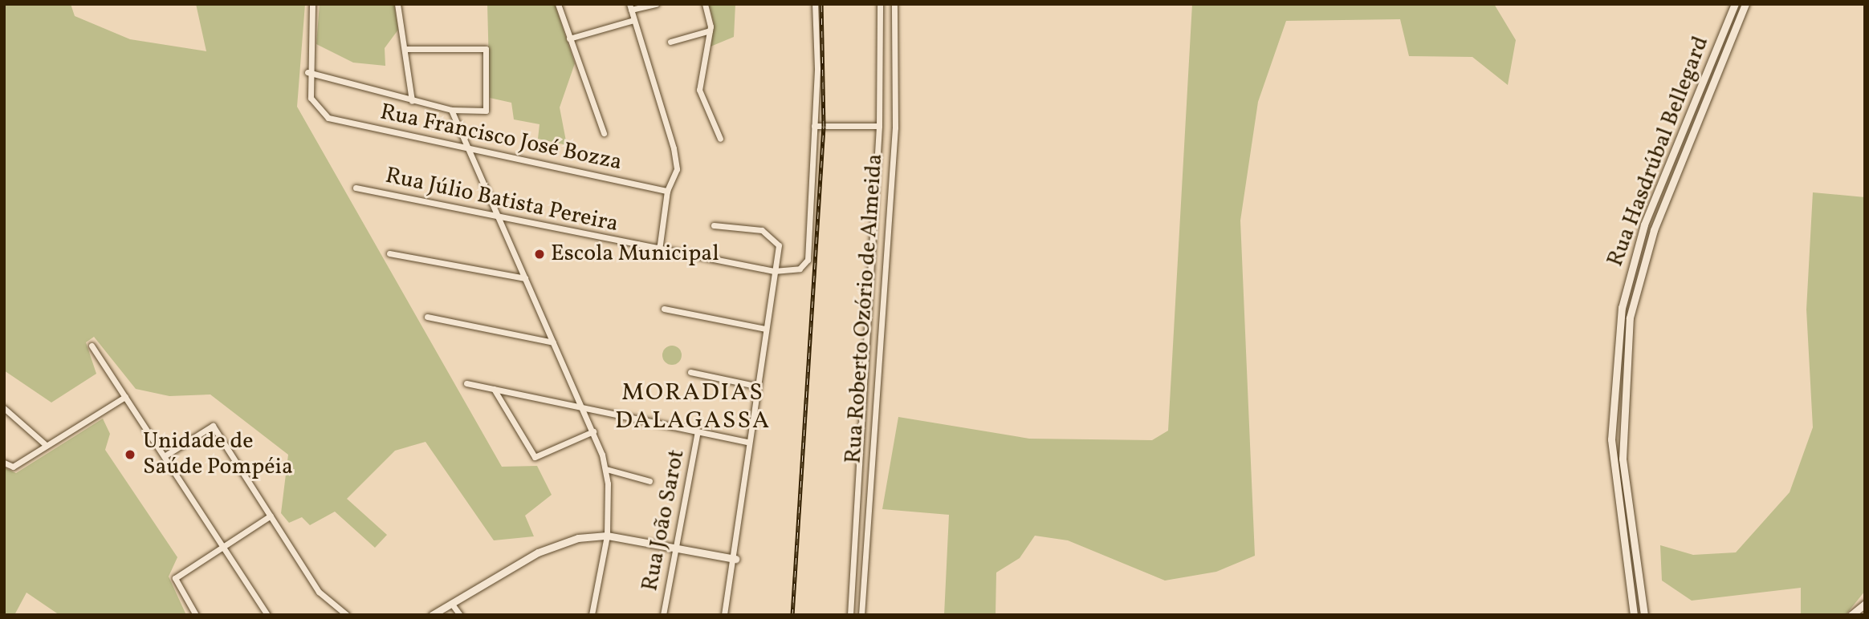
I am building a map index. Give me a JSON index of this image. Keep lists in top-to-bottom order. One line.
{"streets":{"street":["Rua Francisco José Bozza","Rua Hasdrúbal Bellegard","Rua Júlio Batista Pereira","Rua Roberto Ozório de Almeida","Rua João Sarot"]},"districts":["MORADIAS DALAGASSA"],"places":["Escola Municipal","Unidade de Saúde Pompéia"]}
